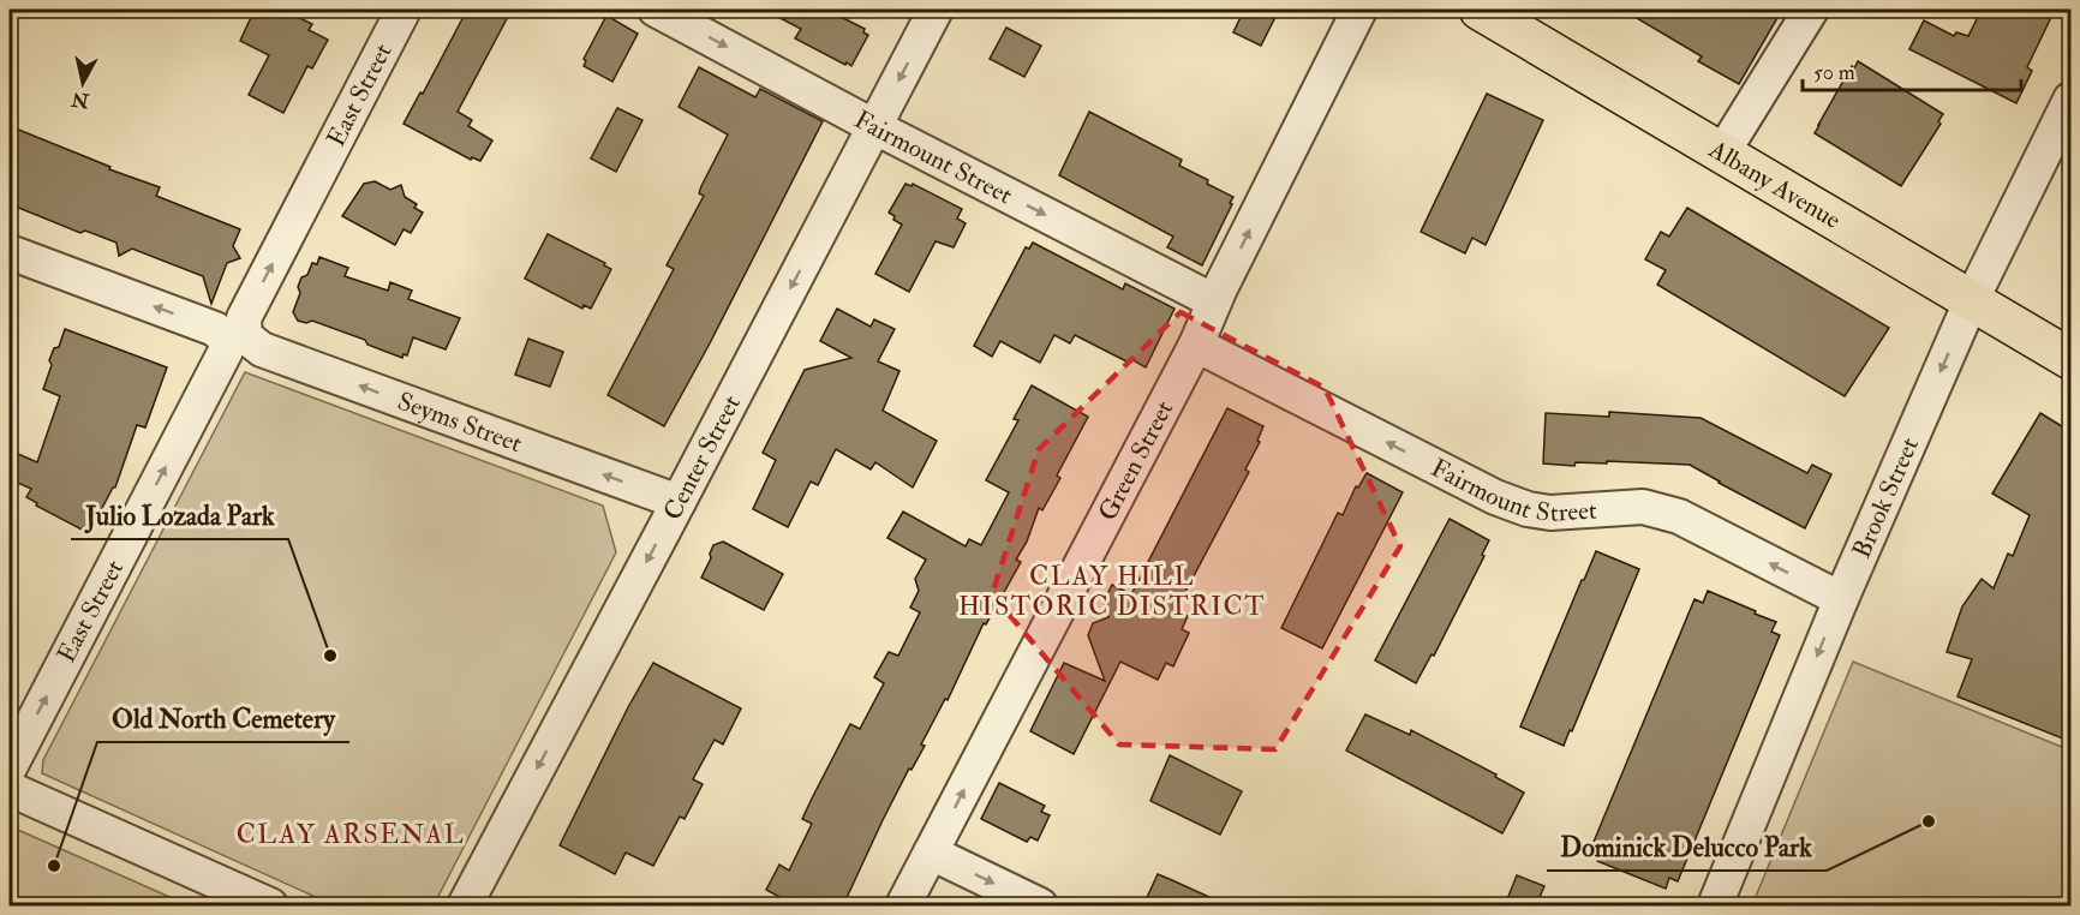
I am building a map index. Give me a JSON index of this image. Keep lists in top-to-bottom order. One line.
{"streets":{"highway":["Albany Avenue"],"street":["East Street","Fairmount Street","Seyms Street","Center Street","Green Street","Brook Street"]},"crossings":[["East Street","Seyms Street"],["Fairmount Street","Center Street"],["Fairmount Street","Green Street"],["Fairmount Street","Brook Street"],["Albany Avenue","Brook Street"],["Seyms Street","Center Street"]],"one_way":["East Street","Seyms Street","Center Street","Green Street","Brook Street"],"districts":["CLAY HILL HISTORIC DISTRICT","CLAY ARSENAL"],"places":["Julio Lozada Park","Dominick Delucco Park","Old North Cemetery"],"scale_bar":"50 m","north":"bottom"}
